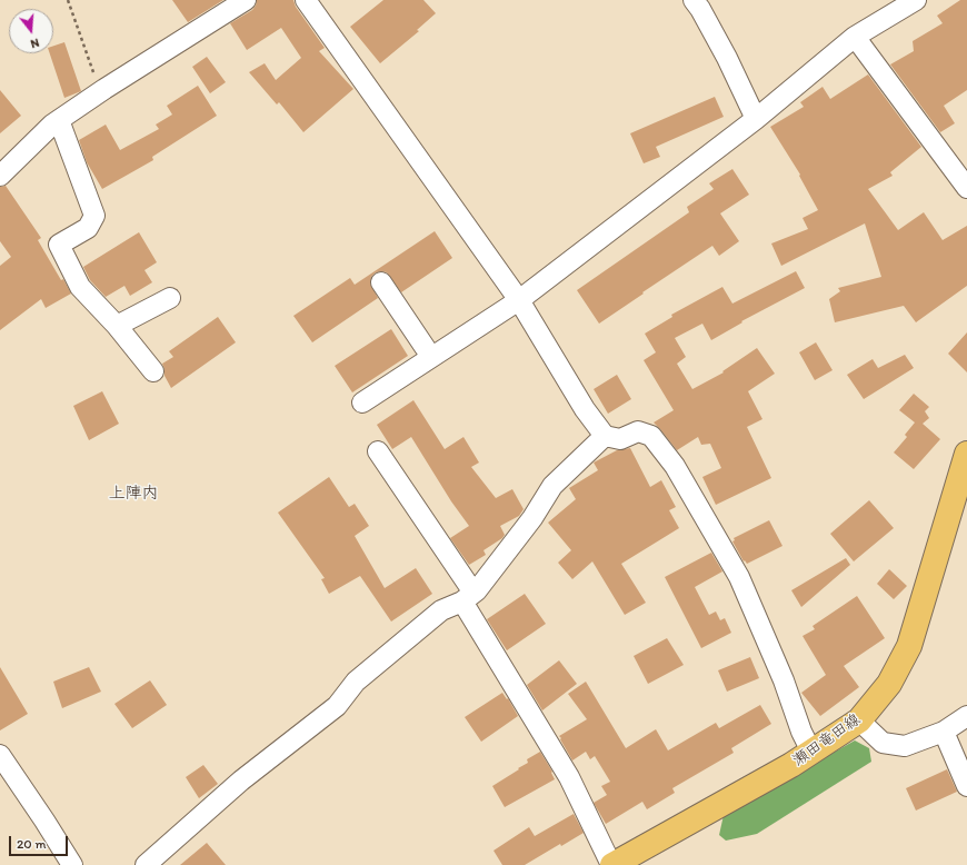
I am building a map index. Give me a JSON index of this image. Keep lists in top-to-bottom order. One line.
{"streets":{"main road":["瀬田竜田線"]},"districts":["上陣内"],"scale_bar":"20 m","north":"bottom"}
